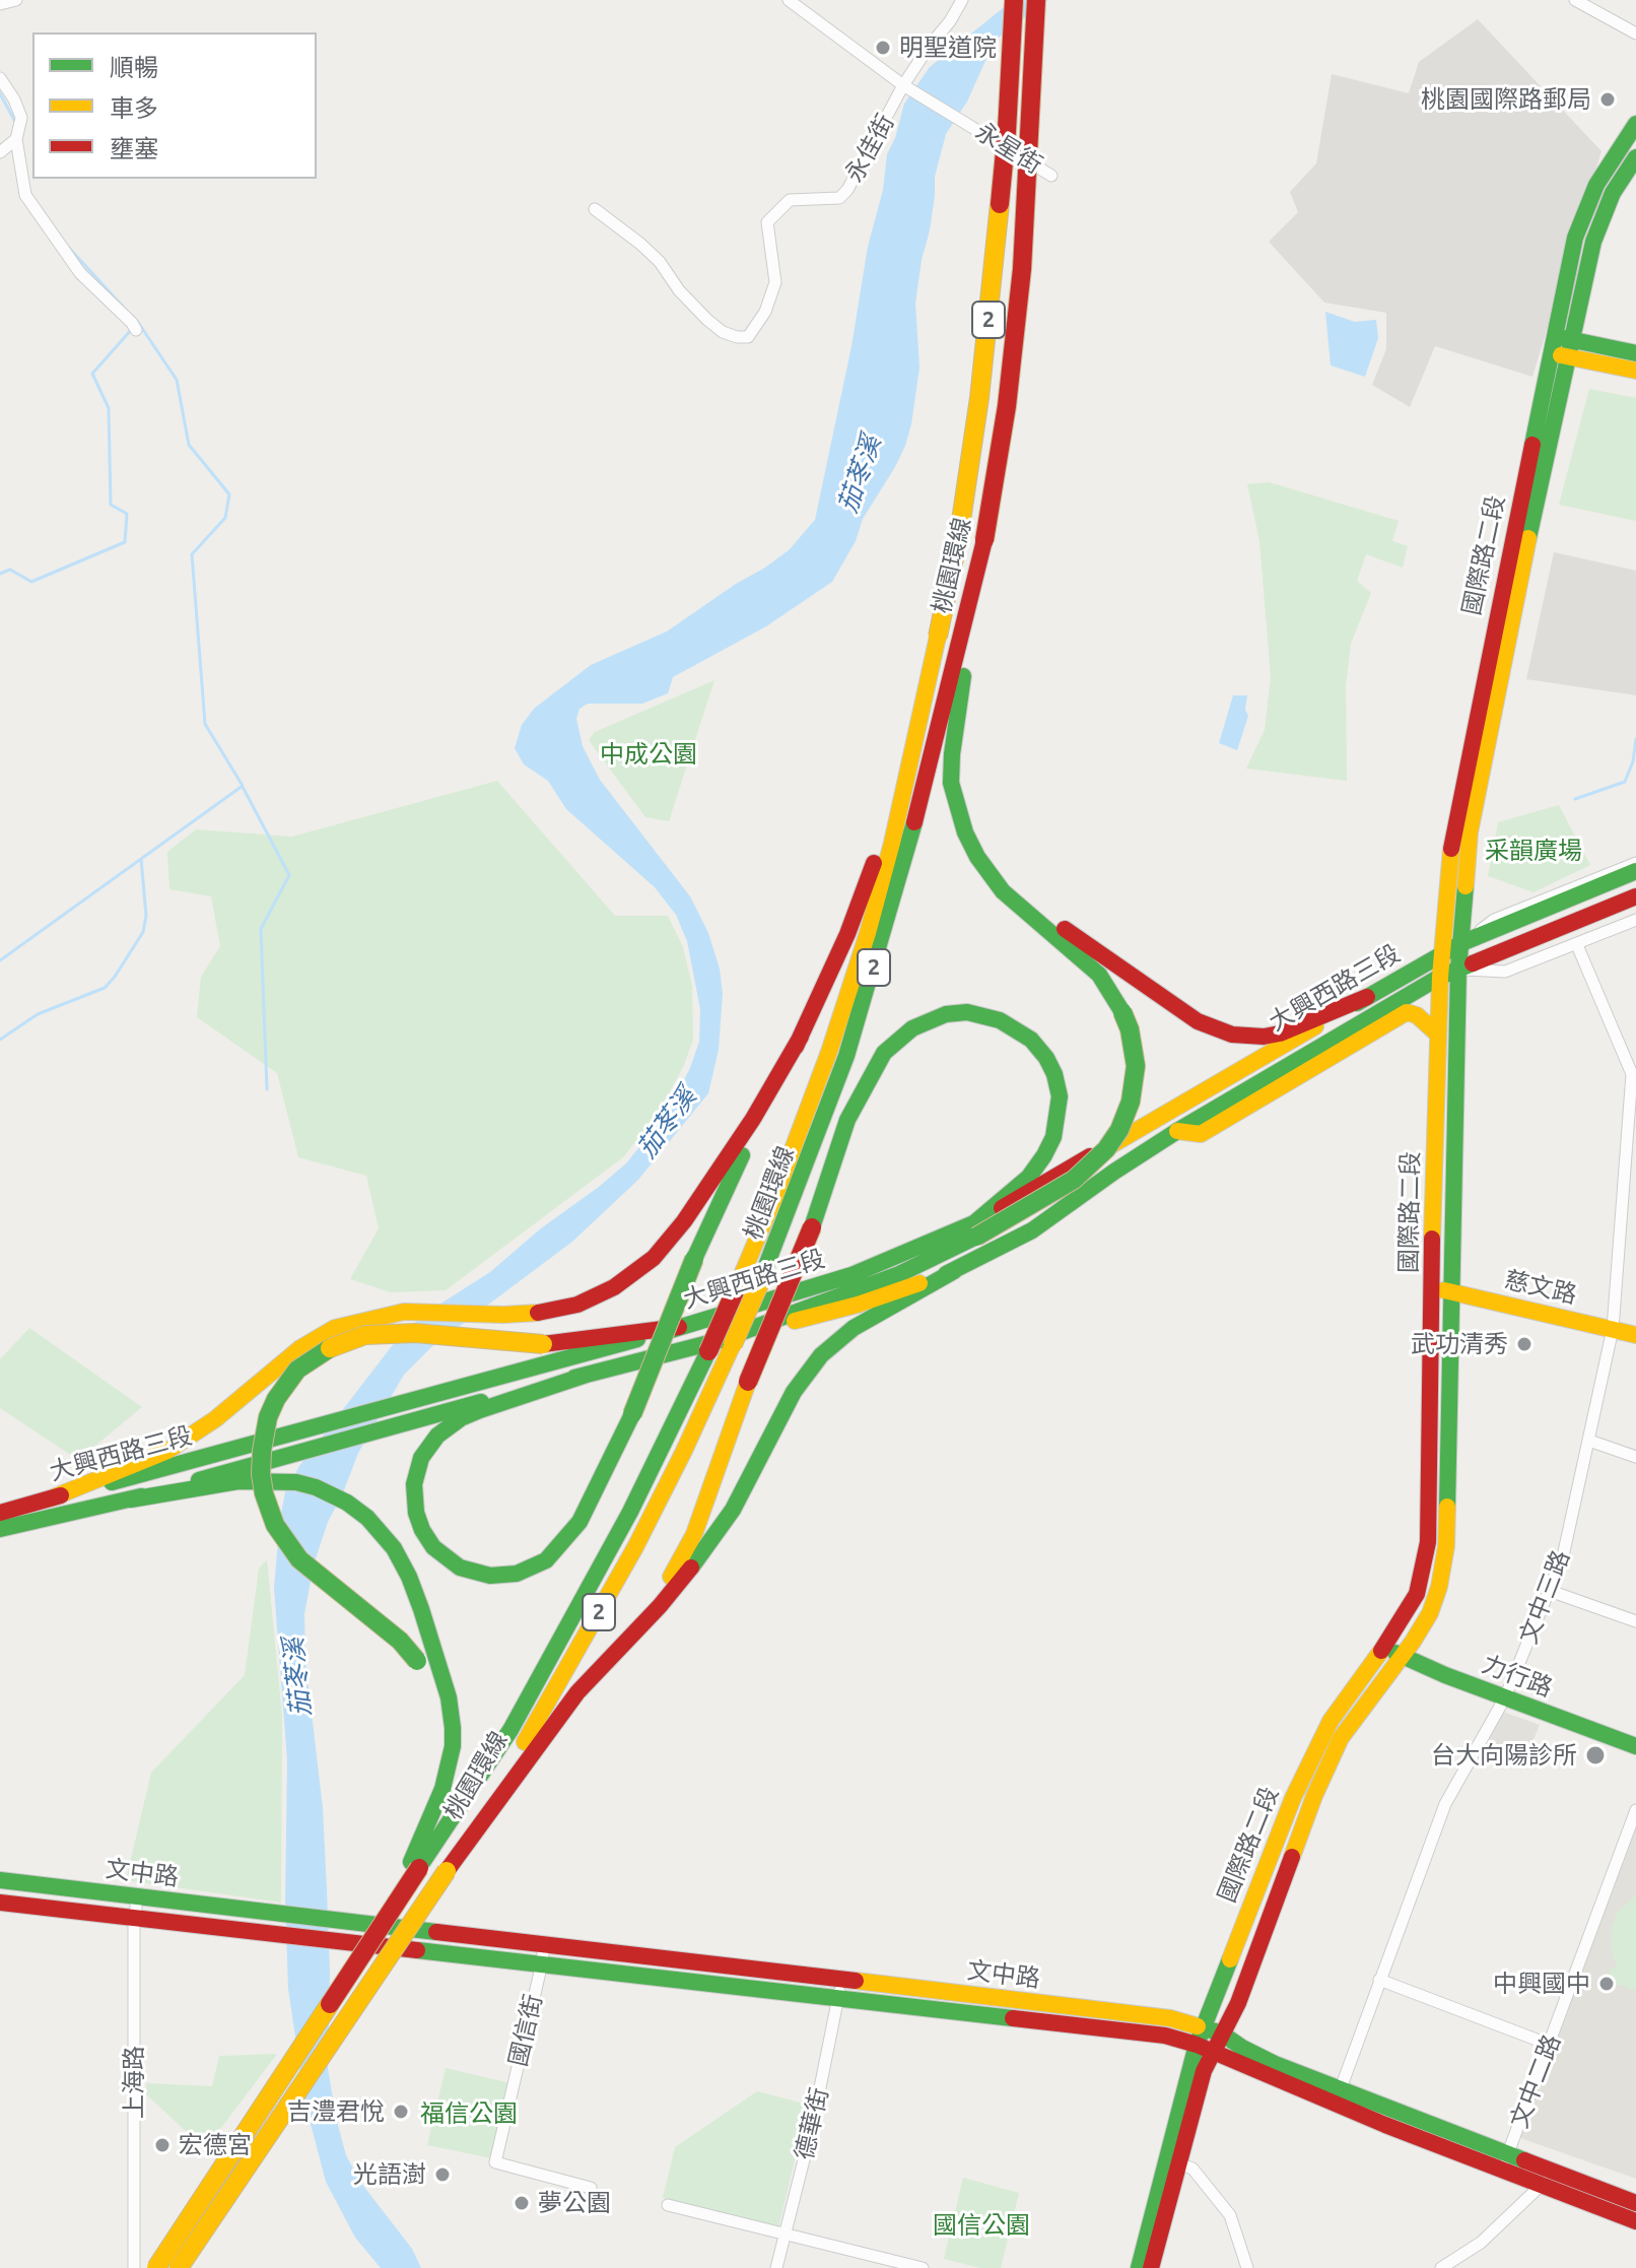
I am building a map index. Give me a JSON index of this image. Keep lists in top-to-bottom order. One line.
{"streets":{"main road":["2","國際路二段","桃園環線","大興西路三段","慈文路","力行路","文中路"],"street":["永佳街","永星街","文中三路","國信街","文中二路","上海路","德華街"]},"crossings":[["永佳街","永星街"],["國際路二段","大興西路三段"],["國際路二段","慈文路"],["國際路二段","力行路"],["國際路二段","文中路"],["桃園環線","大興西路三段"],["慈文路","文中三路"],["文中三路","力行路"],["文中三路","文中路"],["文中路","國信街"],["文中路","文中二路"],["文中路","上海路"],["文中路","德華街"]],"water":["茄苳溪"],"parks":["中成公園","采韻廣場","福信公園","國信公園"],"places":["明聖道院","桃園國際路郵局","武功清秀","台大向陽診所","中興國中","吉澧君悅","宏德宮","光語澍","夢公園"],"legend":["順暢","車多","壅塞"]}
